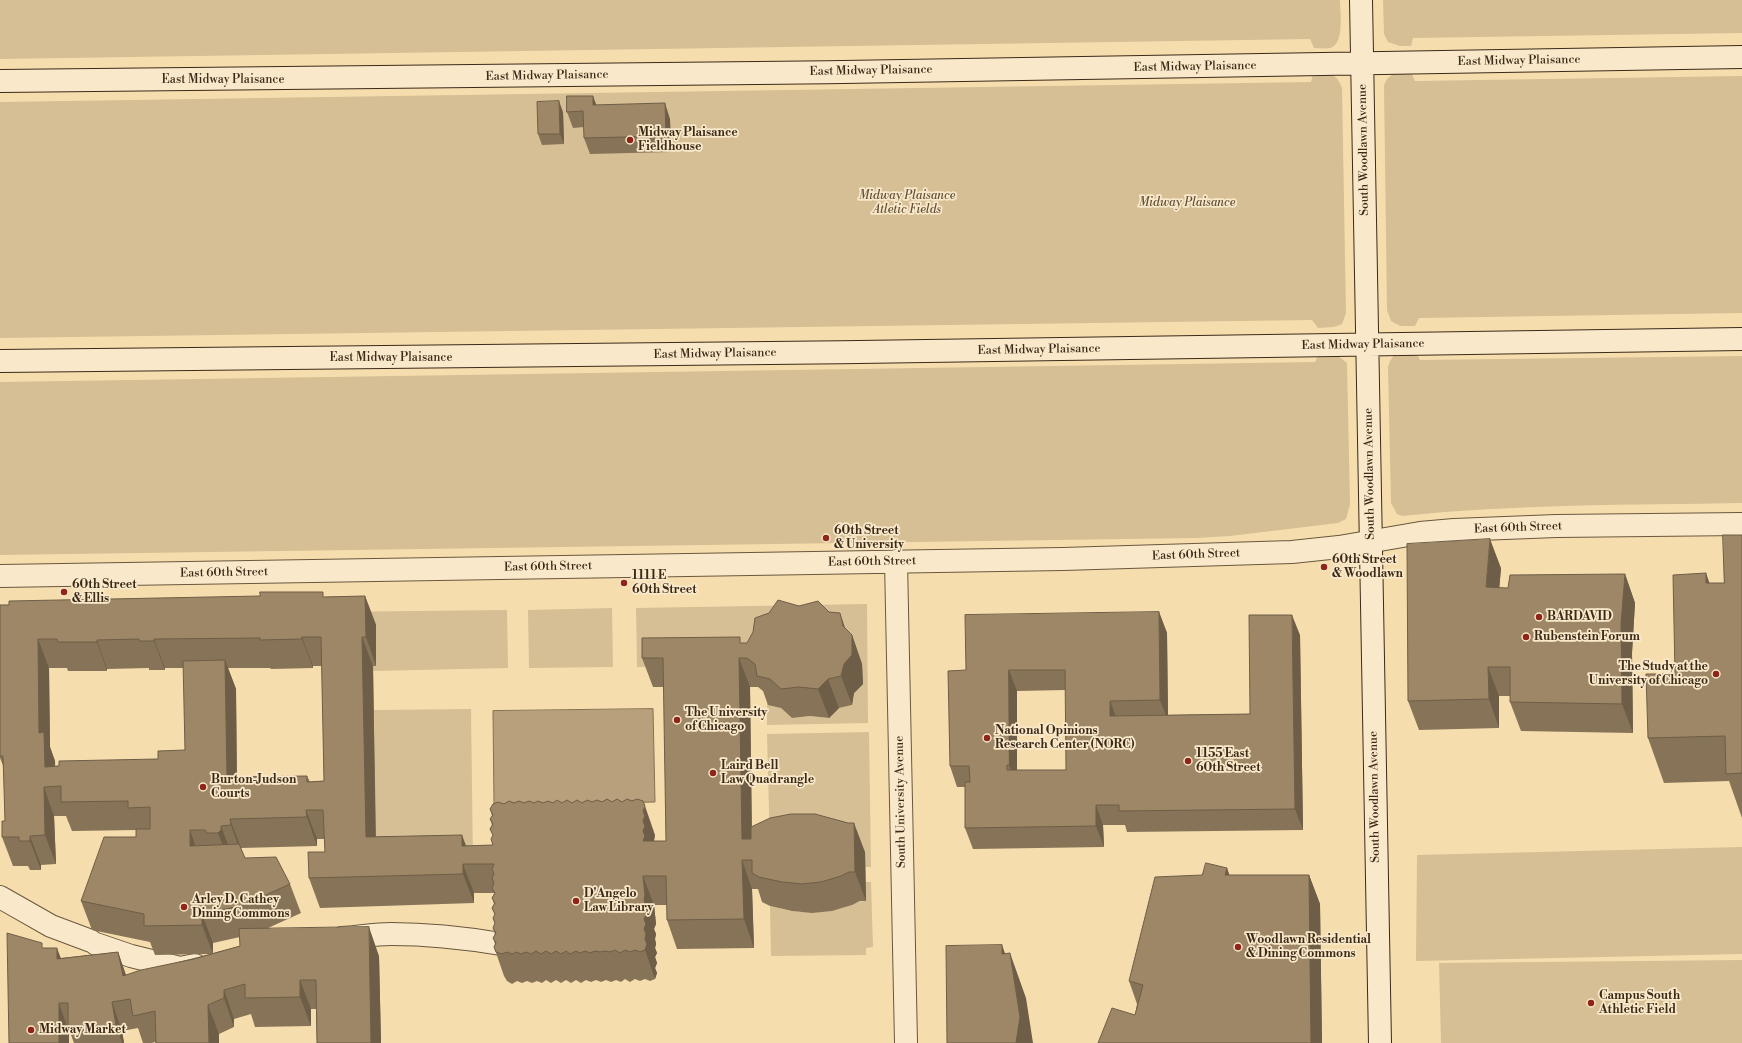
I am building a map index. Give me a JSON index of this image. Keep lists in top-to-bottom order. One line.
{"streets":{"street":["East Midway Plaisance","South Woodlawn Avenue","East 60th Street","South University Avenue"]},"crossings":[["East Midway Plaisance","South Woodlawn Avenue"],["South Woodlawn Avenue","East 60th Street"],["East 60th Street","South University Avenue"]],"parks":["Midway Plaisance Atletic Fields","Midway Plaisance"],"places":["Midway Plaisance Fieldhouse","60th Street & University","60th Street & Woodlawn","1111 E 60th Street","60th Street & Ellis","BARDAVID","Rubenstein Forum","The Study at the University of Chicago","The University of Chicago","National Opinions Research Center (NORC)","1155 East 60th Street","Laird Bell Law Quadrangle","Burton-Judson Courts","D'Angelo Law Library","Arley D. Cathey Dining Commons","Woodlawn Residential & Dining Commons","Campus South Athletic Field","Midway Market"]}
